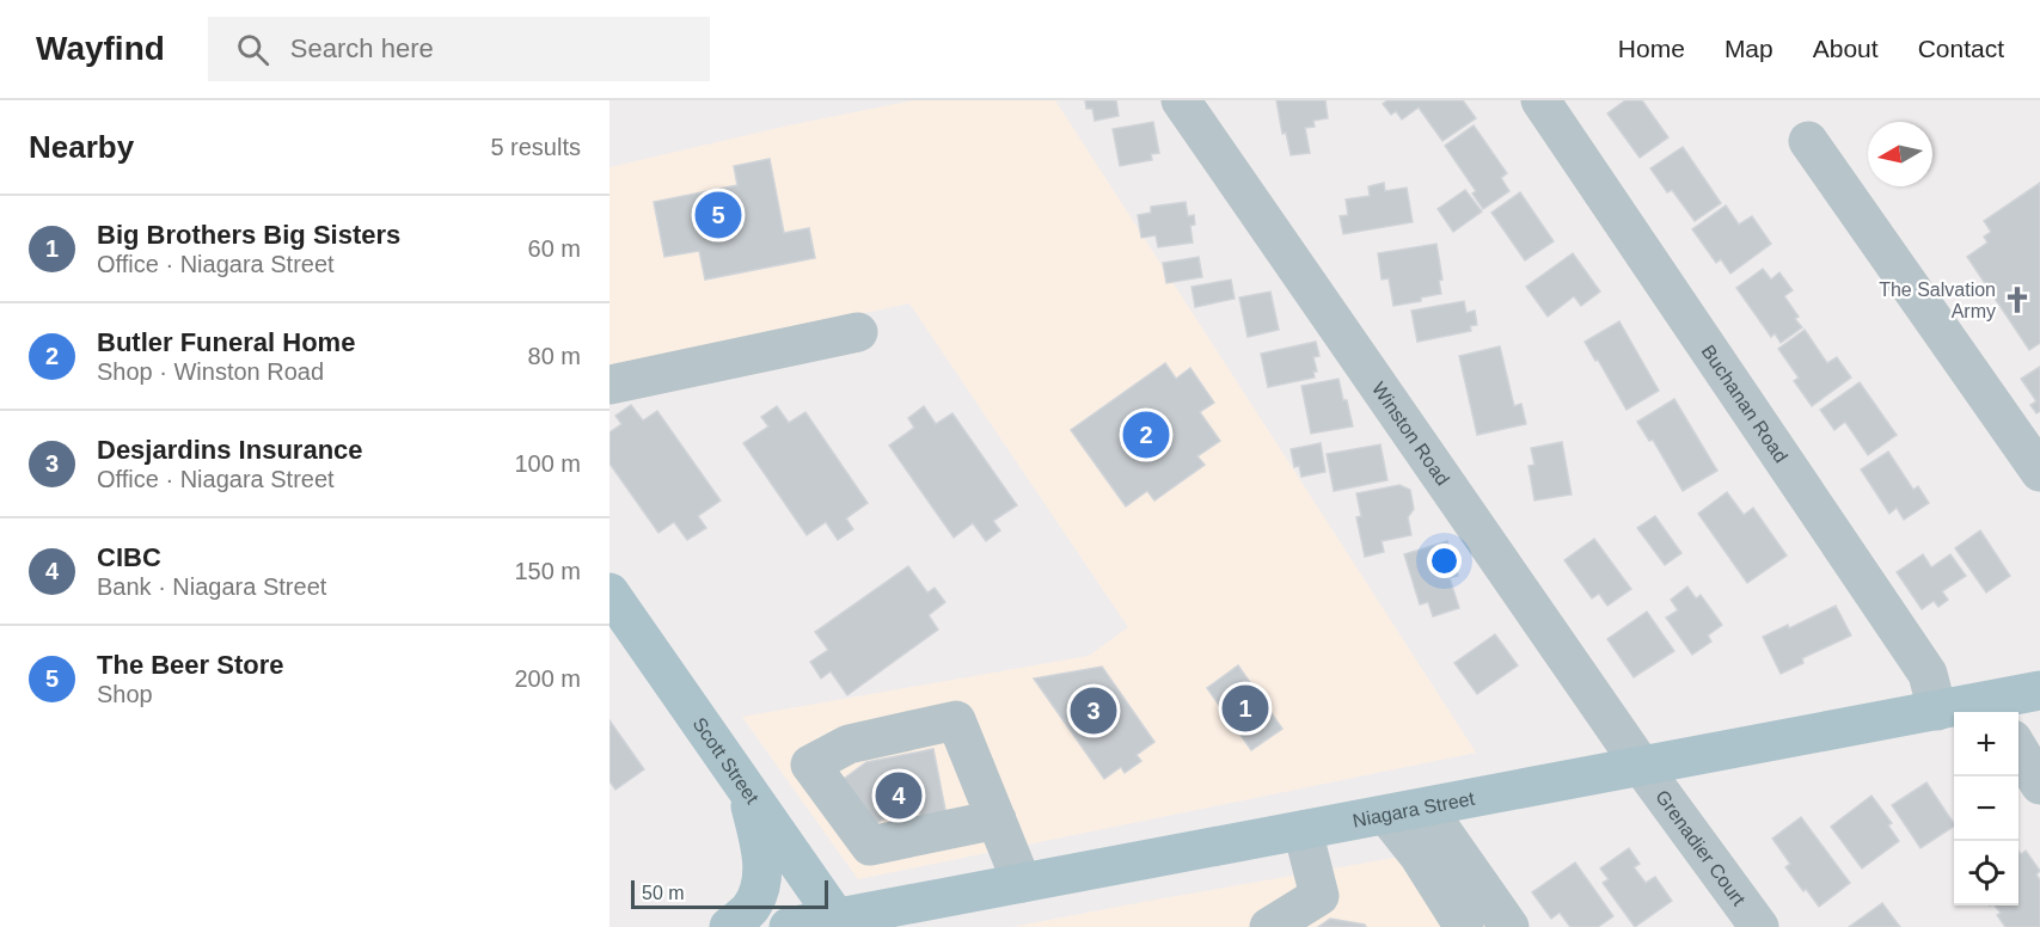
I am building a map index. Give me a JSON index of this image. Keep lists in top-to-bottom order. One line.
{"streets":{"main road":["Scott Street","Niagara Street"],"street":["Buchanan Road","Winston Road","Grenadier Court"]},"crossings":[["Buchanan Road","Niagara Street"],["Winston Road","Niagara Street"],["Winston Road","Grenadier Court"],["Scott Street","Niagara Street"],["Niagara Street","Grenadier Court"]],"places":{"church":["The Salvation Army"]},"scale_bar":"50 m","north":"left","page":{"header":"Wayfind","search":"Search here","nav":["Home","Map","About","Contact"],"heading":["Nearby","5 results"],"pins":["5","2","1","3","4"],"list":[{"mark":"1","name":"Big Brothers Big Sisters","note":"Office · Niagara Street","value":"60 m"},{"mark":"2","name":"Butler Funeral Home","note":"Shop · Winston Road","value":"80 m"},{"mark":"3","name":"Desjardins Insurance","note":"Office · Niagara Street","value":"100 m"},{"mark":"4","name":"CIBC","note":"Bank · Niagara Street","value":"150 m"},{"mark":"5","name":"The Beer Store","note":"Shop","value":"200 m"}],"map_buttons":["+","−"],"scale":"50 m"}}
